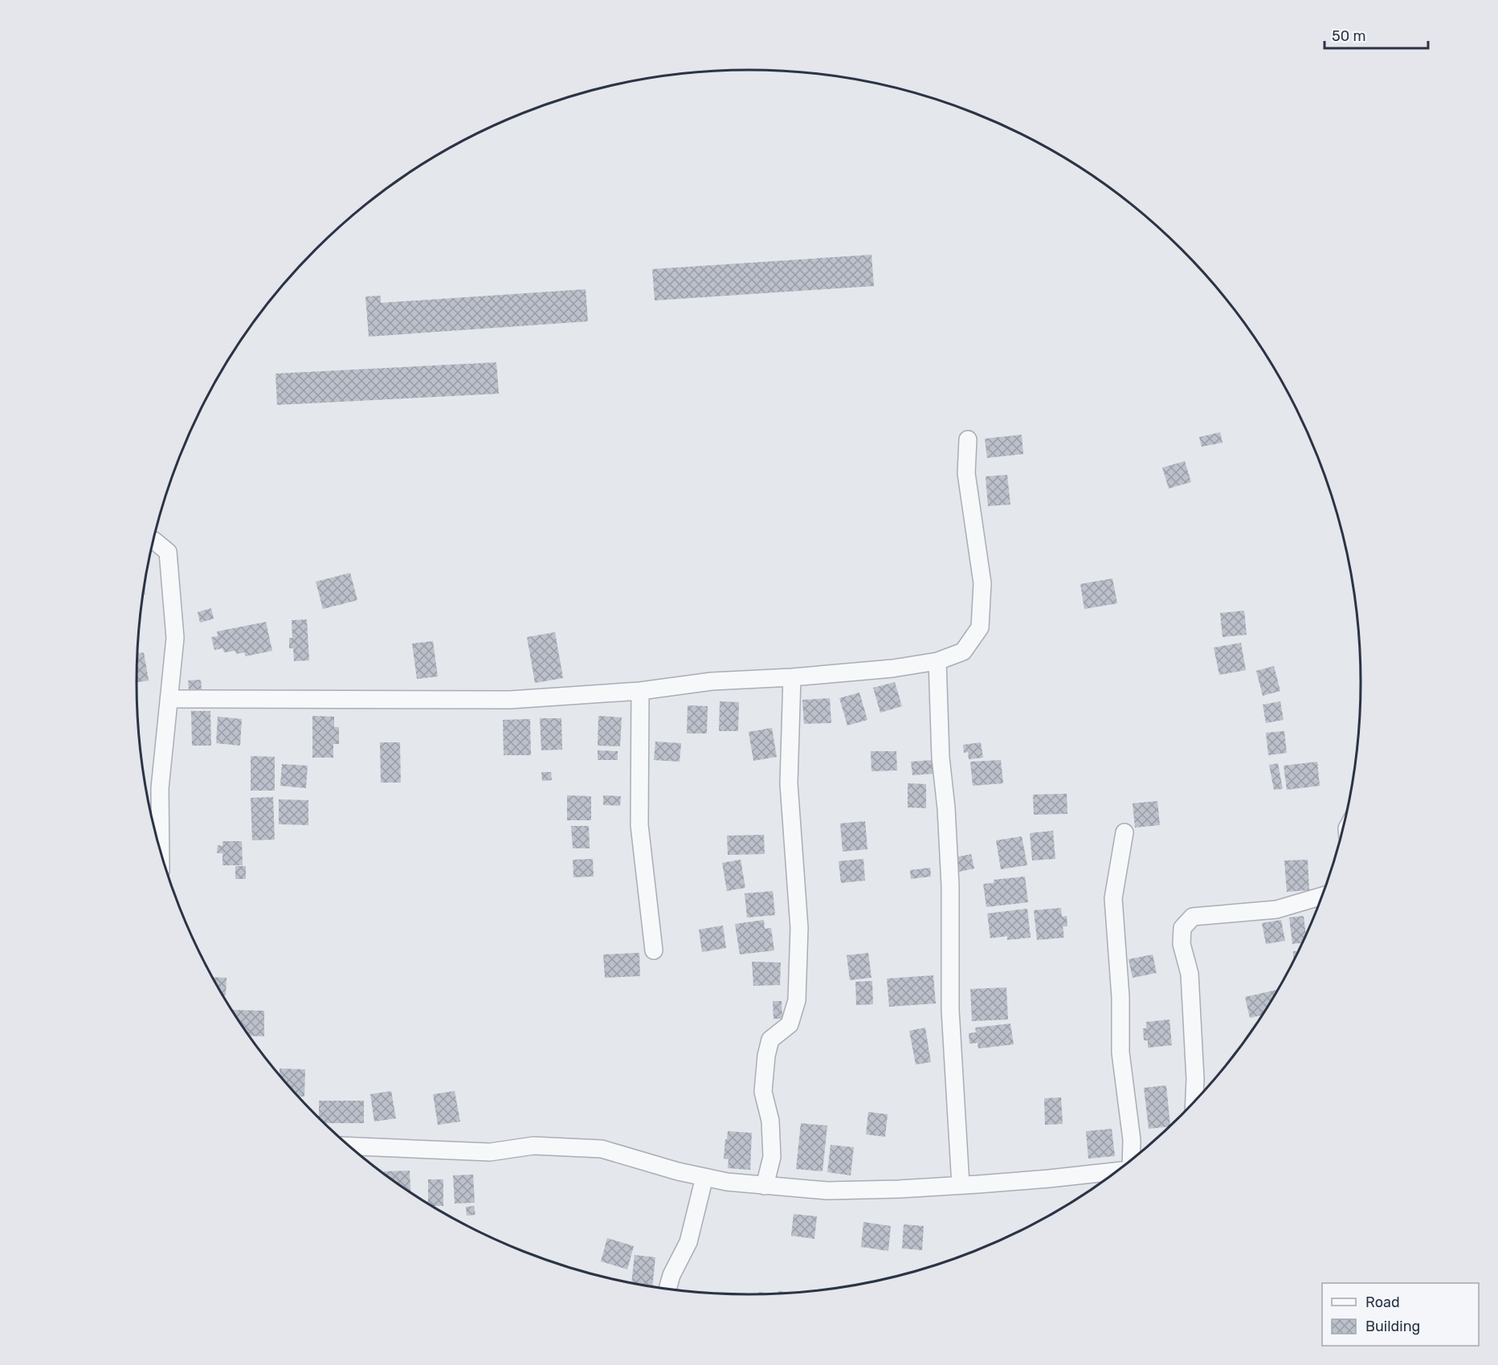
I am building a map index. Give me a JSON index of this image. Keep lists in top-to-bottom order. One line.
{"legend":["Road","Building"],"scale_bar":"50 m"}
